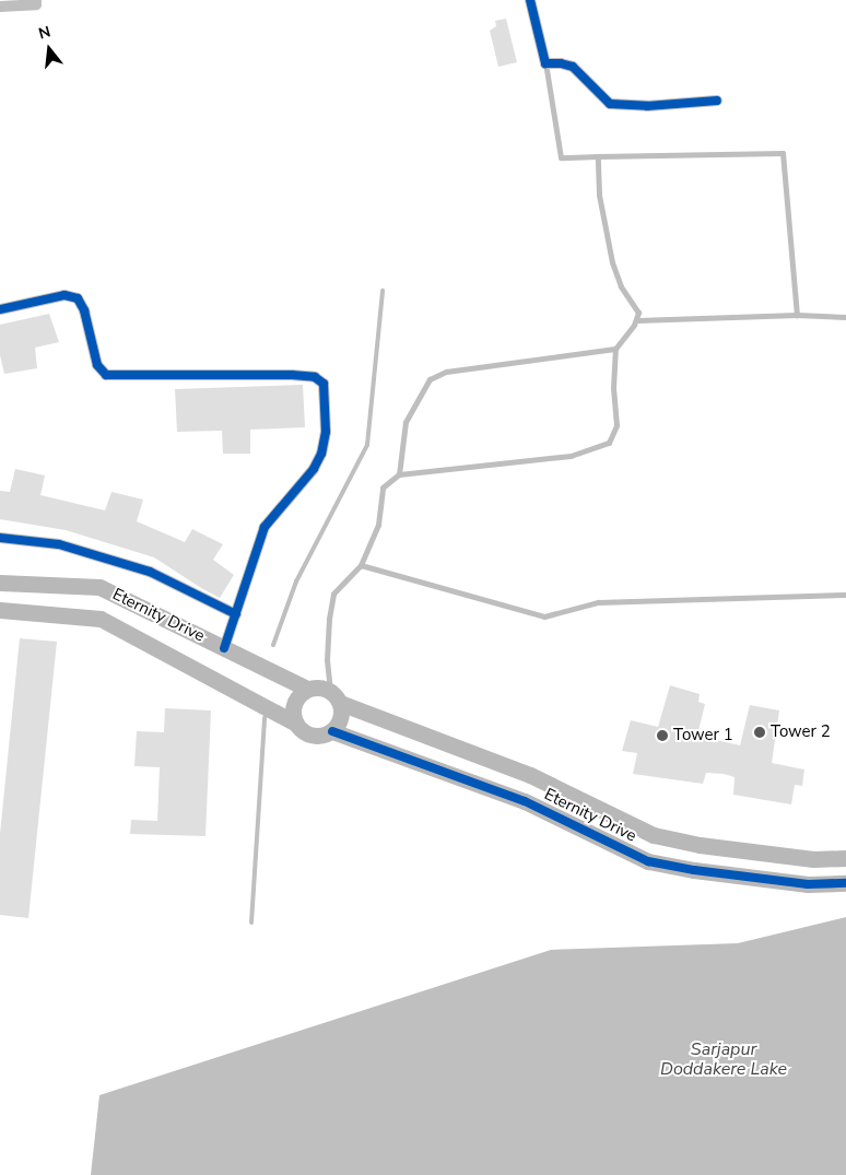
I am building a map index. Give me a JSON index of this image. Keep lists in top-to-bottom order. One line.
{"streets":{"street":["Eternity Drive"]},"water":["Sarjapur Doddakere Lake"],"places":["Tower 2","Tower 1"],"north":"top"}
